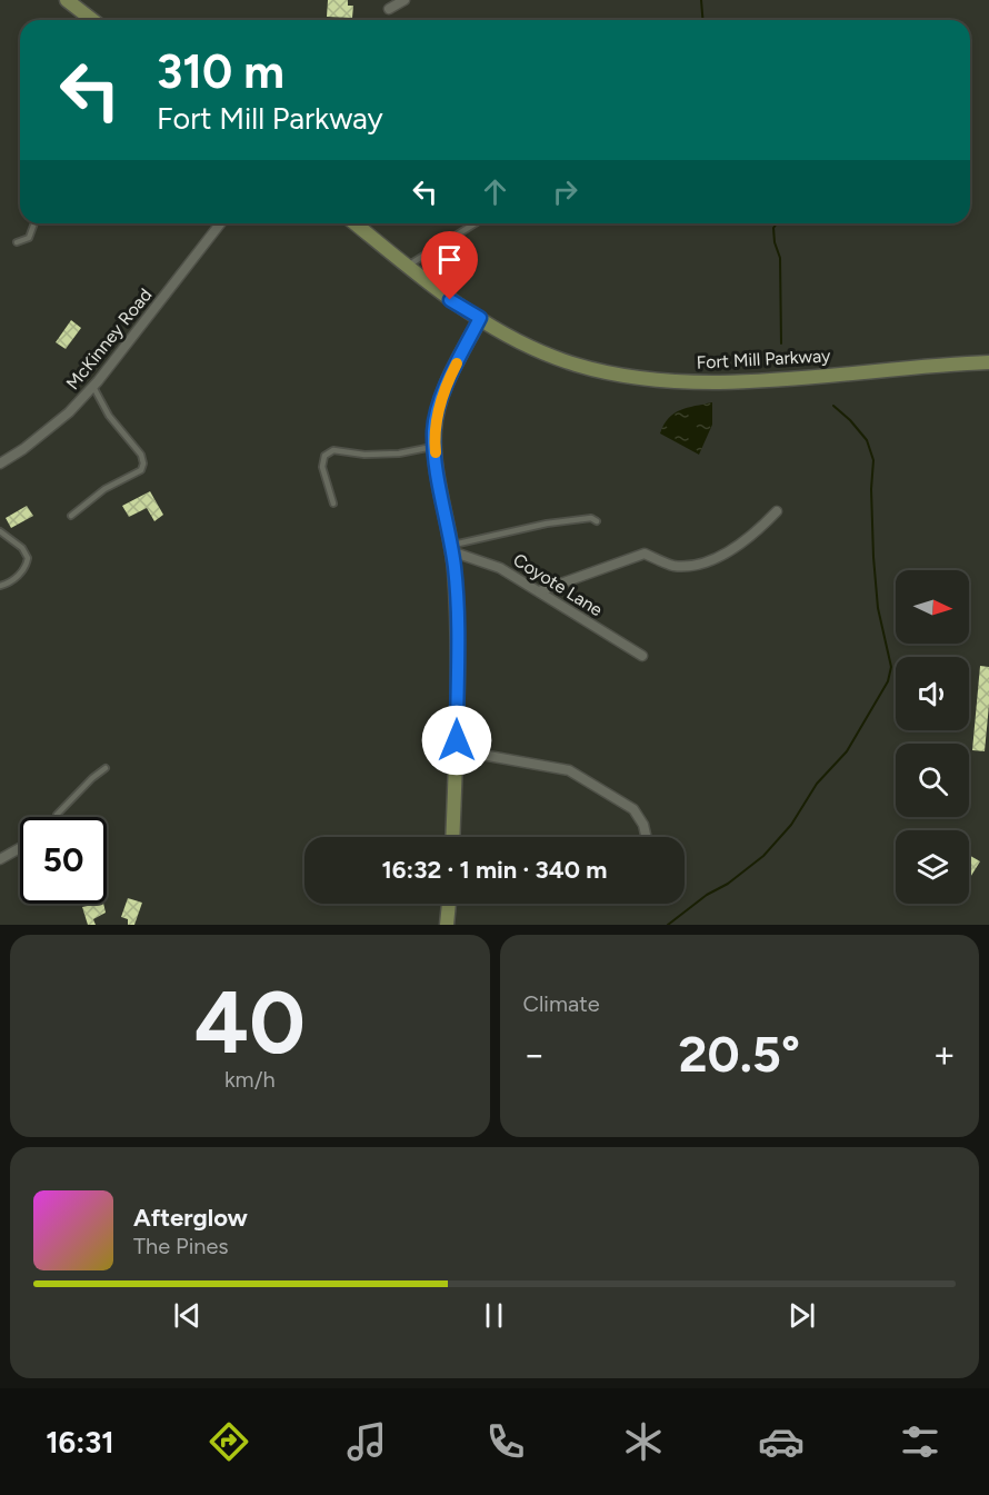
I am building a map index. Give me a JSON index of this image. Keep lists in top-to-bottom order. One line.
{"streets":{"main road":["Fort Mill Parkway"],"street":["McKinney Road","Coyote Lane"]},"north":"right","page":{"turn":["310 m","Fort Mill Parkway"],"limit":"50","trip":"16:32 · 1 min · 340 m","tile":[["40","km/h"],"Climate"],"heat":["−","20.5°","+"],"song":["Afterglow","The Pines"],"tabs":"16:31"}}
